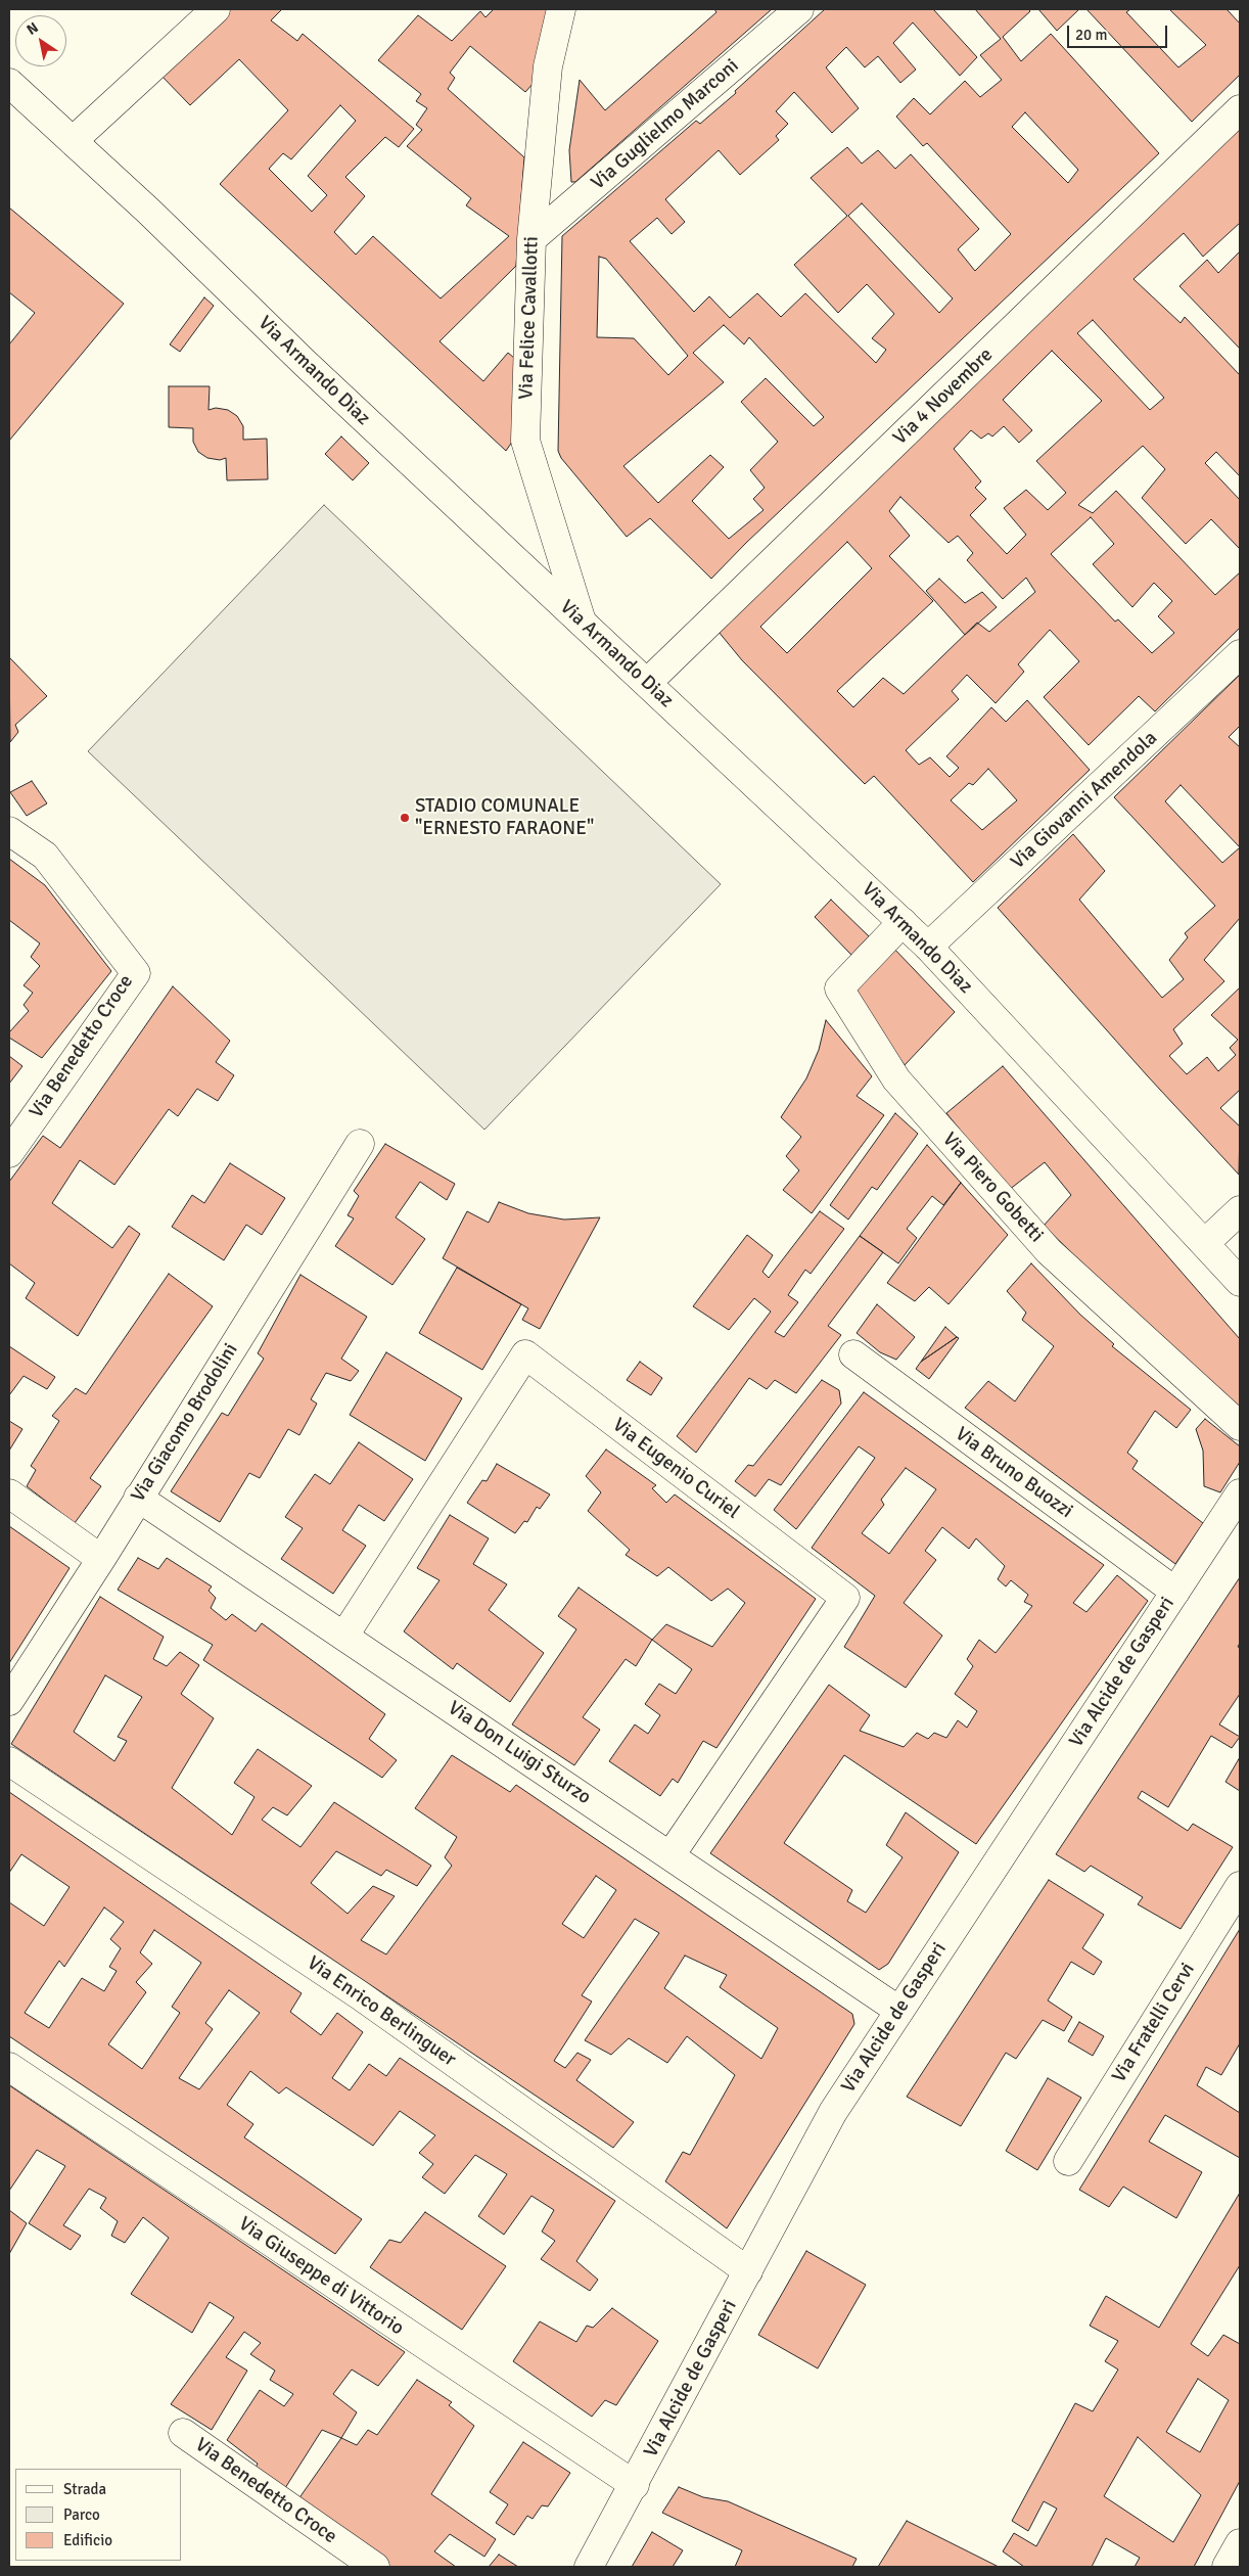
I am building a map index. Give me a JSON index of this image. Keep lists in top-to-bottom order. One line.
{"streets":{"street":["Via Guglielmo Marconi","Via Felice Cavallotti","Via Armando Diaz","Via 4 Novembre","Via Giovanni Amendola","Via Benedetto Croce","Via Piero Gobetti","Via Giacomo Brodolini","Via Eugenio Curiel","Via Bruno Buozzi","Via Alcide de Gasperi","Via Don Luigi Sturzo","Via Enrico Berlinguer","Via Fratelli Cervi","Via Giuseppe di Vittorio"]},"crossings":[["Via Guglielmo Marconi","Via Felice Cavallotti"],["Via Felice Cavallotti","Via Armando Diaz"],["Via Armando Diaz","Via 4 Novembre"],["Via Armando Diaz","Via Giovanni Amendola"],["Via Armando Diaz","Via Piero Gobetti"],["Via Giacomo Brodolini","Via Don Luigi Sturzo"],["Via Eugenio Curiel","Via Don Luigi Sturzo"],["Via Bruno Buozzi","Via Alcide de Gasperi"],["Via Alcide de Gasperi","Via Don Luigi Sturzo"],["Via Alcide de Gasperi","Via Enrico Berlinguer"],["Via Alcide de Gasperi","Via Giuseppe di Vittorio"]],"places":["STADIO COMUNALE \"ERNESTO FARAONE\""],"legend":["Strada","Parco","Edificio"],"scale_bar":"20 m","north":"top left"}
